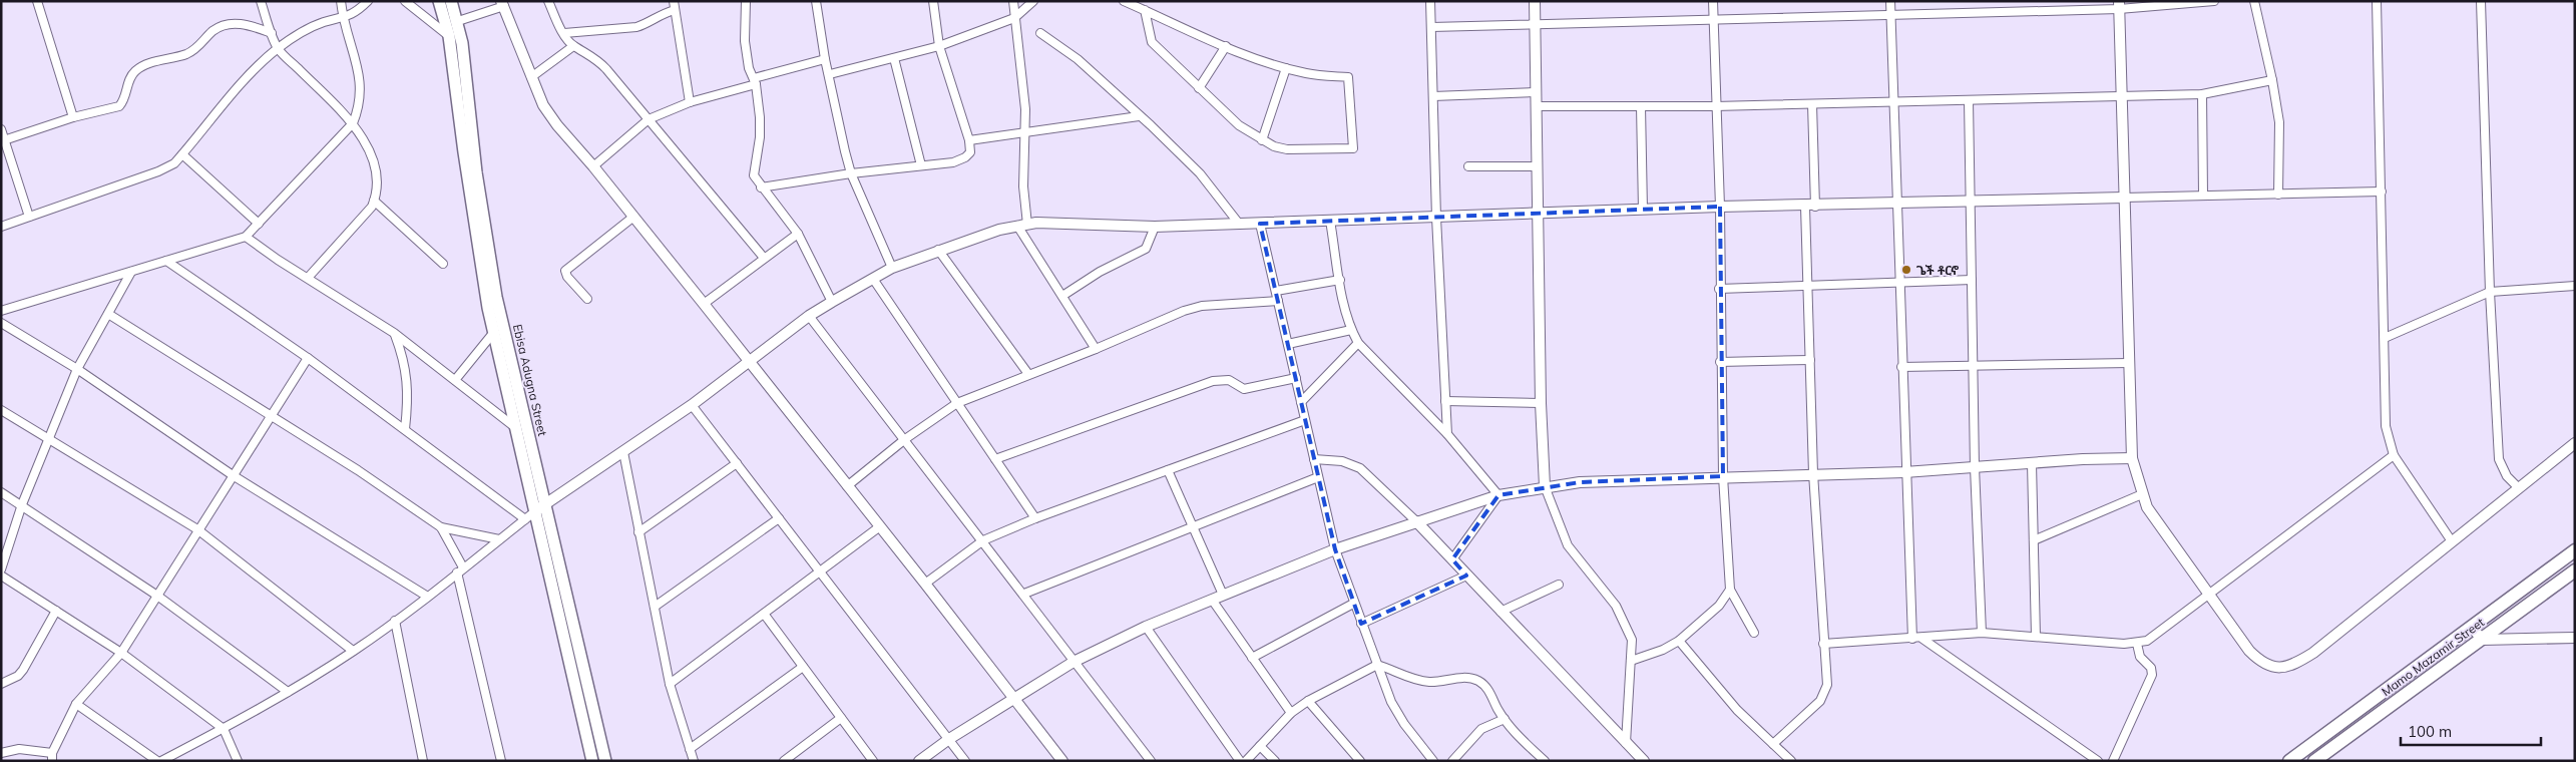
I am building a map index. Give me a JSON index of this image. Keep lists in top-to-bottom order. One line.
{"streets":{"main road":["Ebisa Adugna Street","Mamo Mazamir Street"]},"places":["ጌች ቶርኖ"],"scale_bar":"100 m"}
